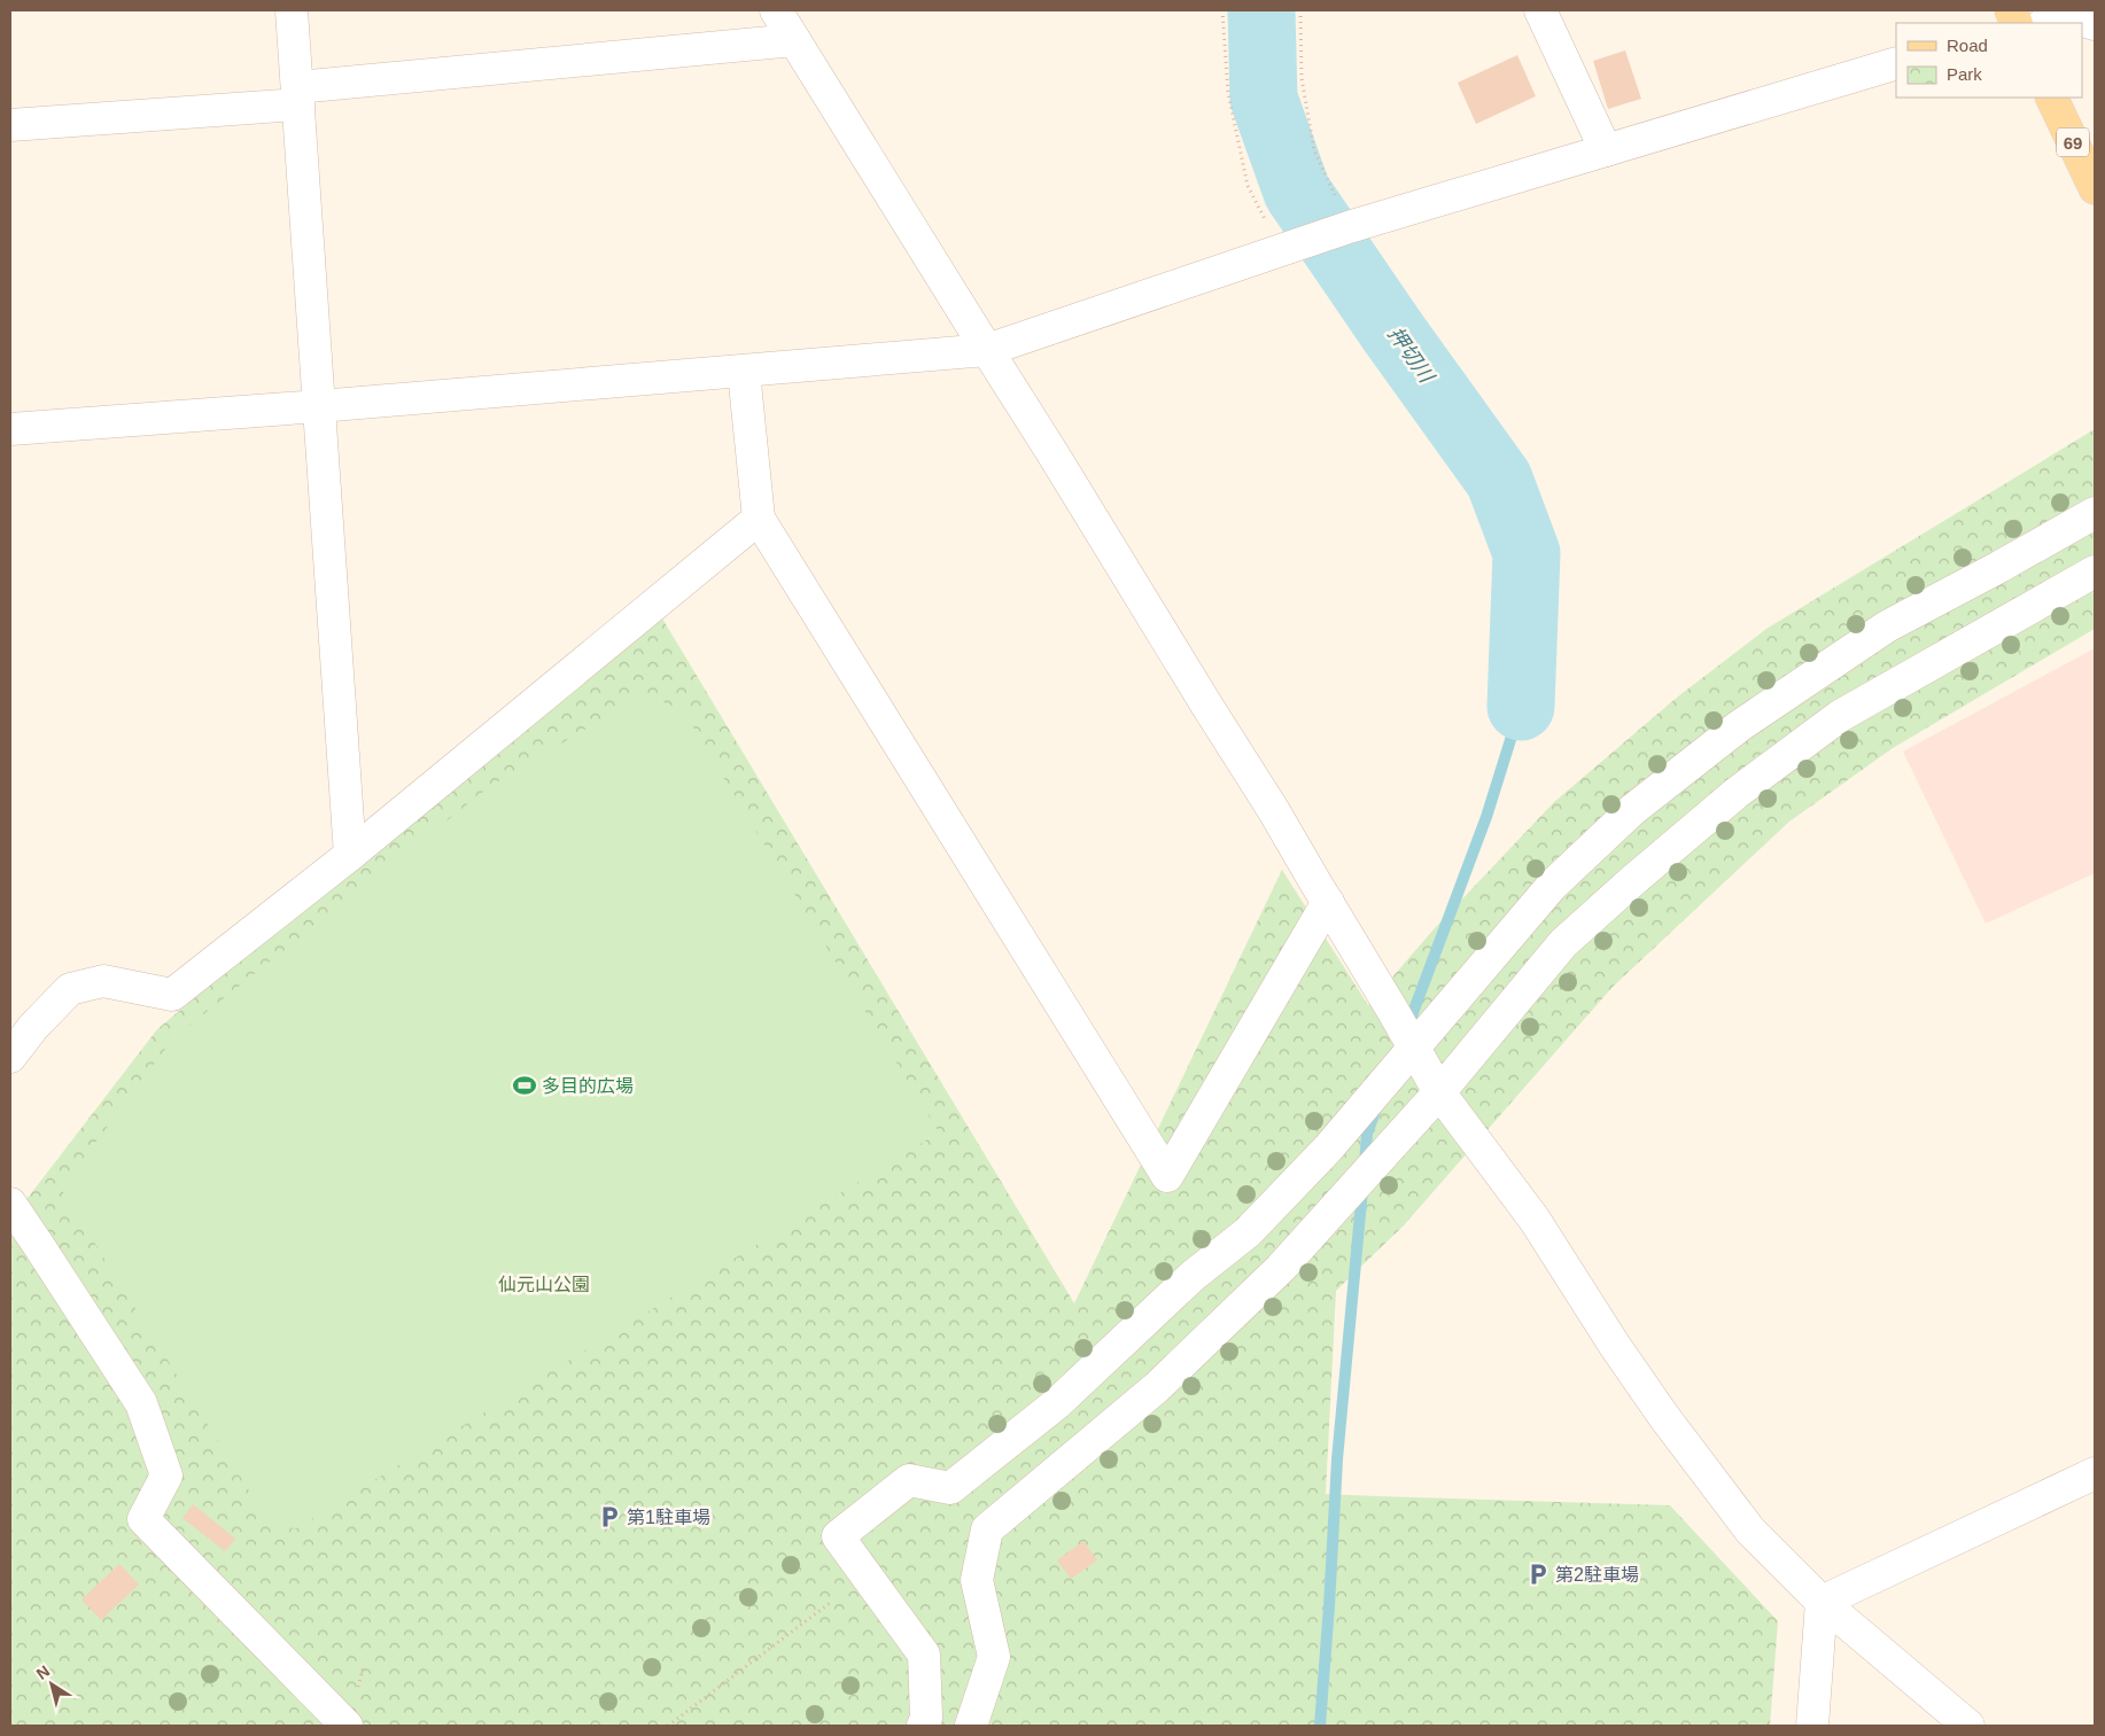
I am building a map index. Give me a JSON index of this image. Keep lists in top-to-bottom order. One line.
{"streets":{"main road":["69"]},"water":["押切川"],"parks":["仙元山公園"],"places":{"sports":["多目的広場"],"parking":["第1駐車場","第2駐車場"]},"legend":["Road","Park"],"north":"top left"}
